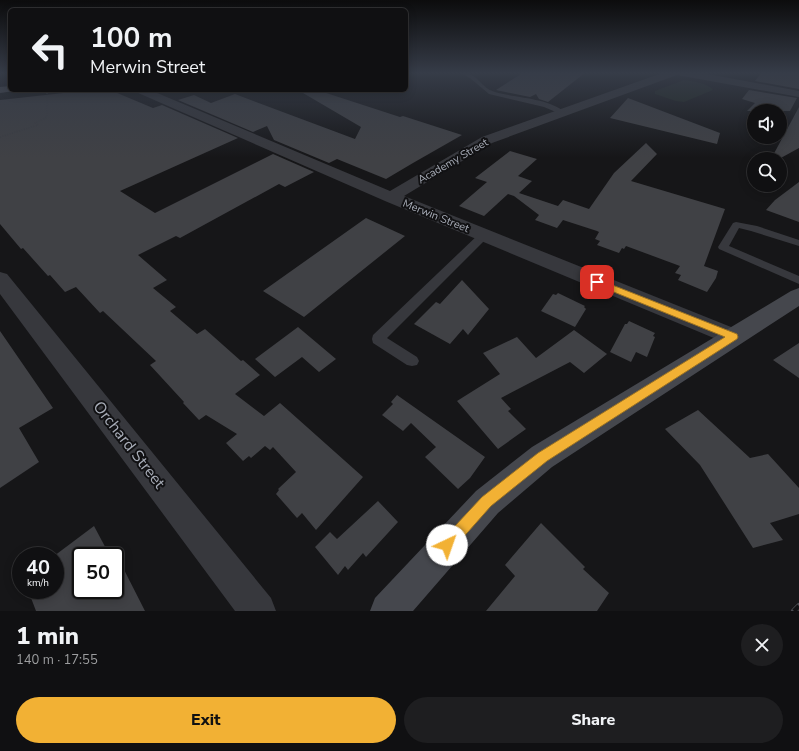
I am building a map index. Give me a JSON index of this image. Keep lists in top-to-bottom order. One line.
{"streets":{"street":["Academy Street","Merwin Street","Orchard Street"]},"crossings":[["Academy Street","Merwin Street"]],"page":{"turn":["100 m","Merwin Street"],"speed":"40 km/h","limit":"50","heading":["1 min","140 m · 17:55"],"buttons":["Exit","Share"]}}
